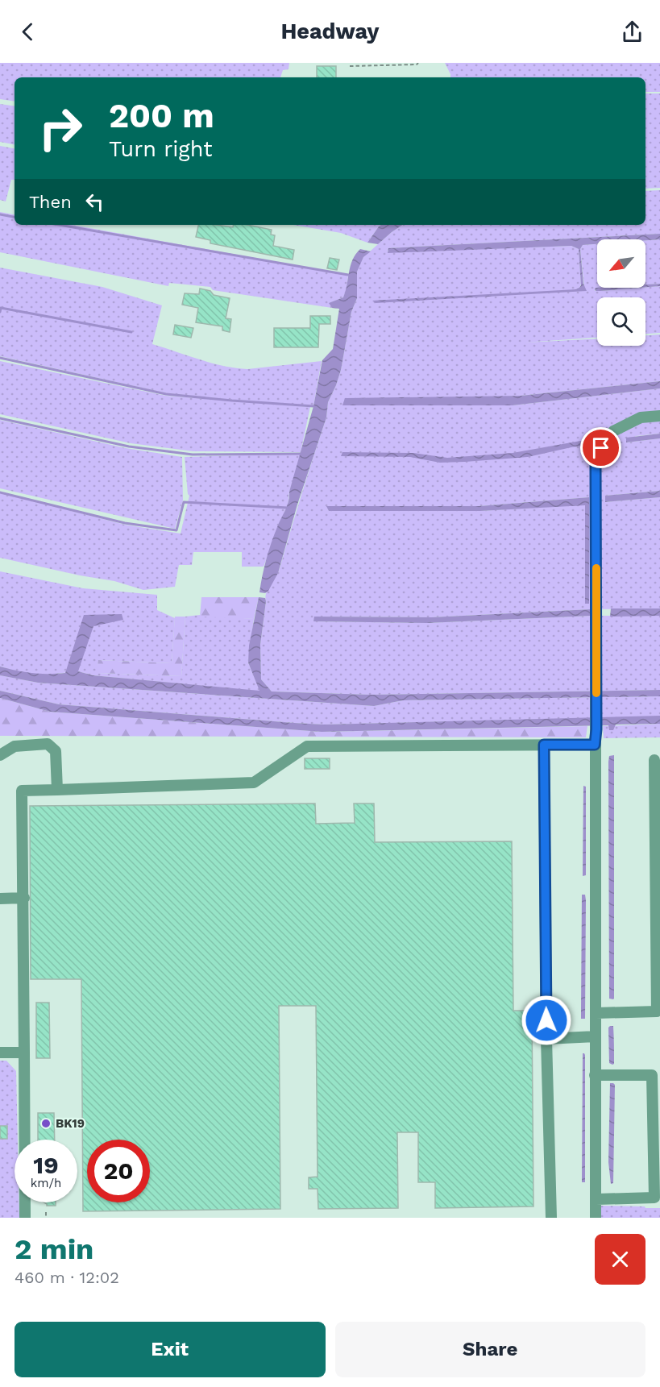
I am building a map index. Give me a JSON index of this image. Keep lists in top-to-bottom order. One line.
{"places":["BK19"],"north":"bottom left","page":{"header":"Headway","turn":["200 m","Turn right"],"then":"Then","speed":"19 km/h","limit":"20","heading":["2 min","460 m · 12:02"],"buttons":["Exit","Share"]}}
